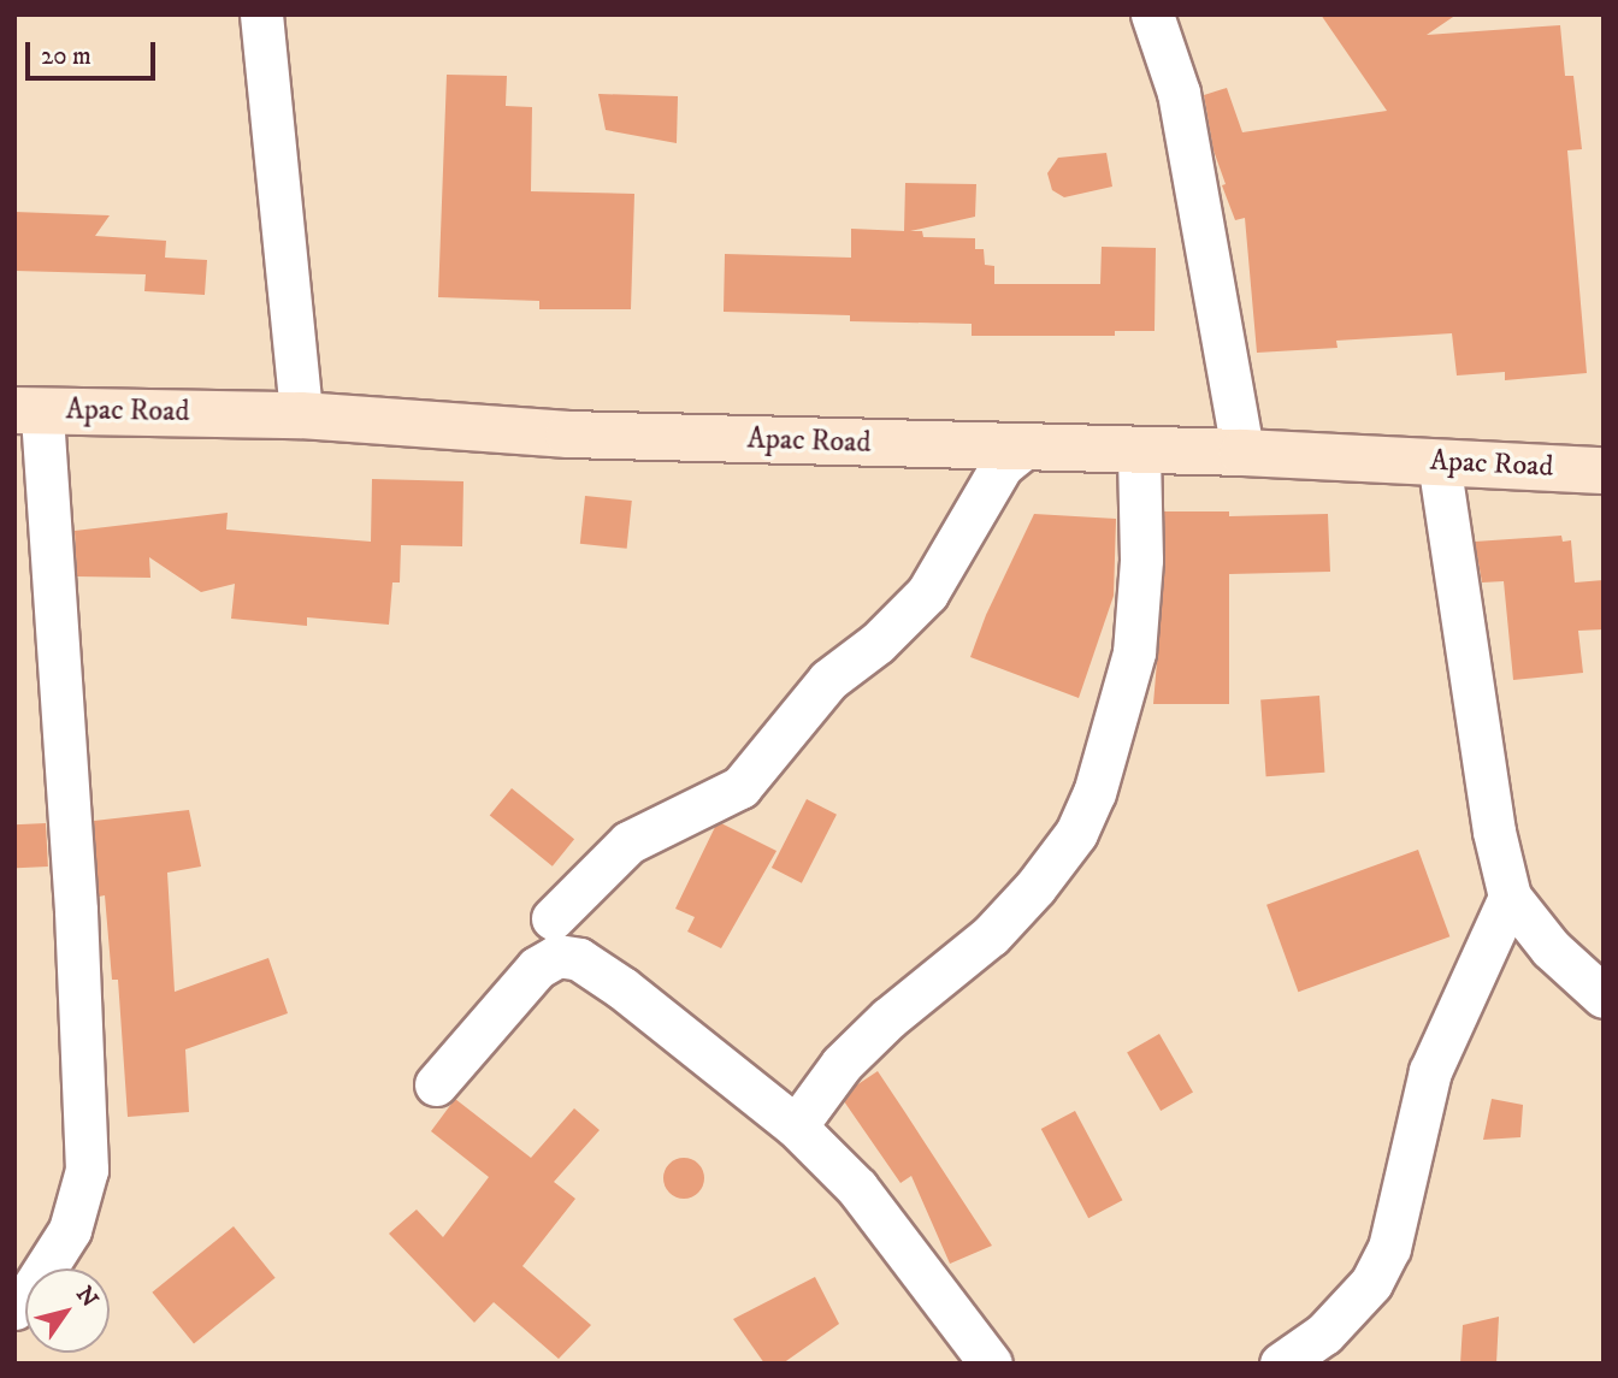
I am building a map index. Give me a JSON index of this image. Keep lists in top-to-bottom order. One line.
{"streets":{"main road":["Apac Road"]},"scale_bar":"20 m","north":"top right"}
